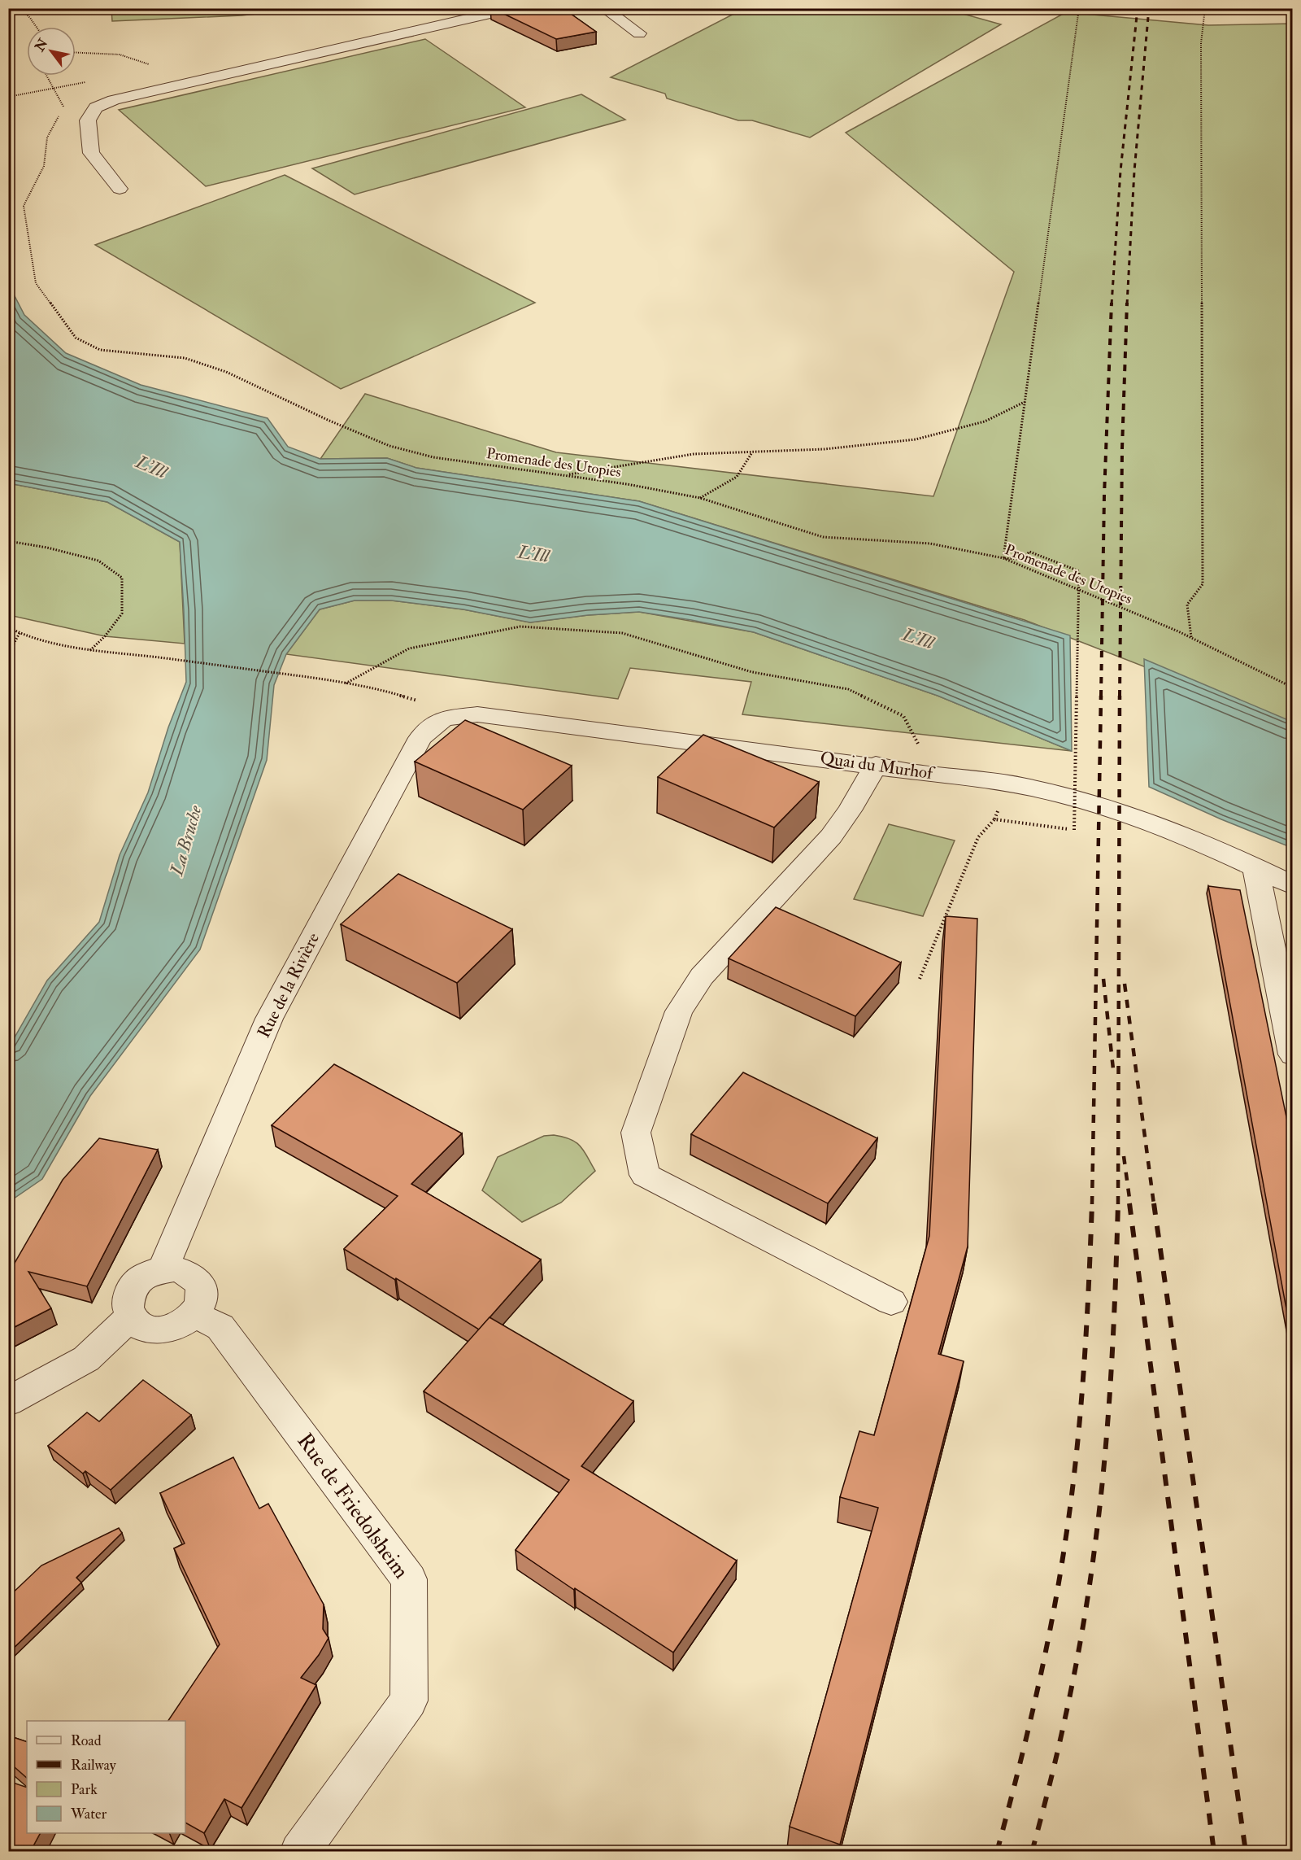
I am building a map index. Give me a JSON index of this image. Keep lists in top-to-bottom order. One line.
{"streets":{"street":["Quai du Murhof","Rue de la Rivière","Rue de Friedolsheim"],"path":["Promenade des Utopies"]},"crossings":[["Quai du Murhof","Rue de la Rivière"],["Rue de la Rivière","Rue de Friedolsheim"]],"water":["L'Ill","La Bruche"],"legend":["Road","Railway","Park","Water"],"north":"top left"}
